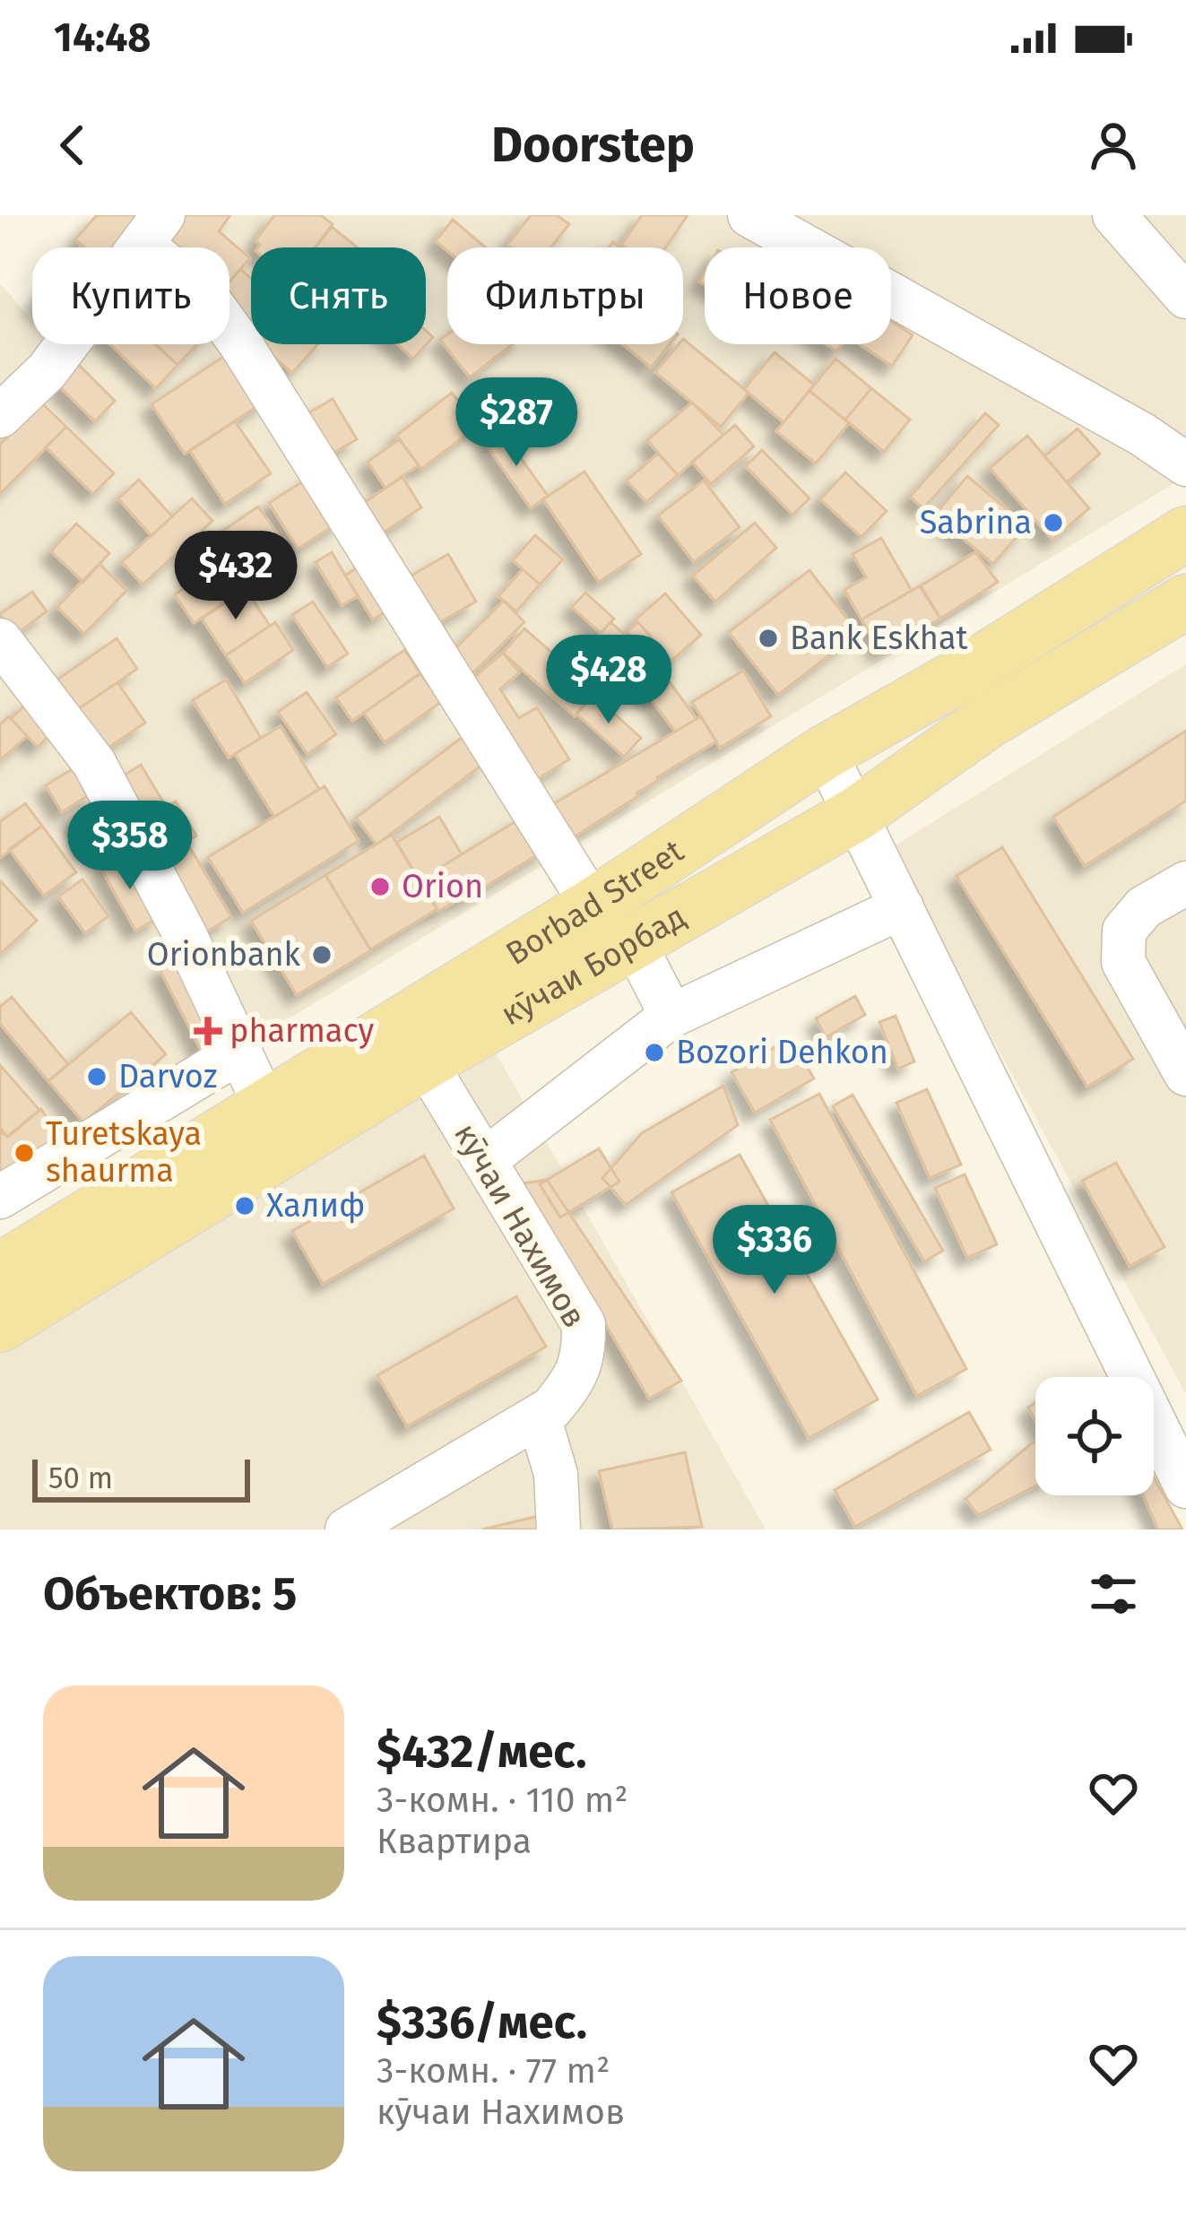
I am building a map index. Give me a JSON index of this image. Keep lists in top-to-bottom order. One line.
{"streets":{"main road":["Borbad Street","кӯчаи Борбад"],"street":["кӯчаи Нахимов"]},"crossings":[["кӯчаи Борбад","кӯчаи Нахимов"]],"places":{"other":["Sabrina","Bank Eskhat","Orion","Orionbank","Bozori Dehkon","Darvoz","Turetskaya shaurma","Халиф"],"health":["pharmacy"]},"scale_bar":"50 m","page":{"status":"14:48","header":"Doorstep","chip":["Купить","Снять","Фильтры","Новое"],"price":["$287","$432","$428","$358","$336"],"scale":"50 m","heading":"Объектов: 5","list":[{"name":"$432/мес.","note":"3-комн. · 110 m² · Квартира"},{"name":"$336/мес.","note":"3-комн. · 77 m² · кӯчаи Нахимов"}]}}
